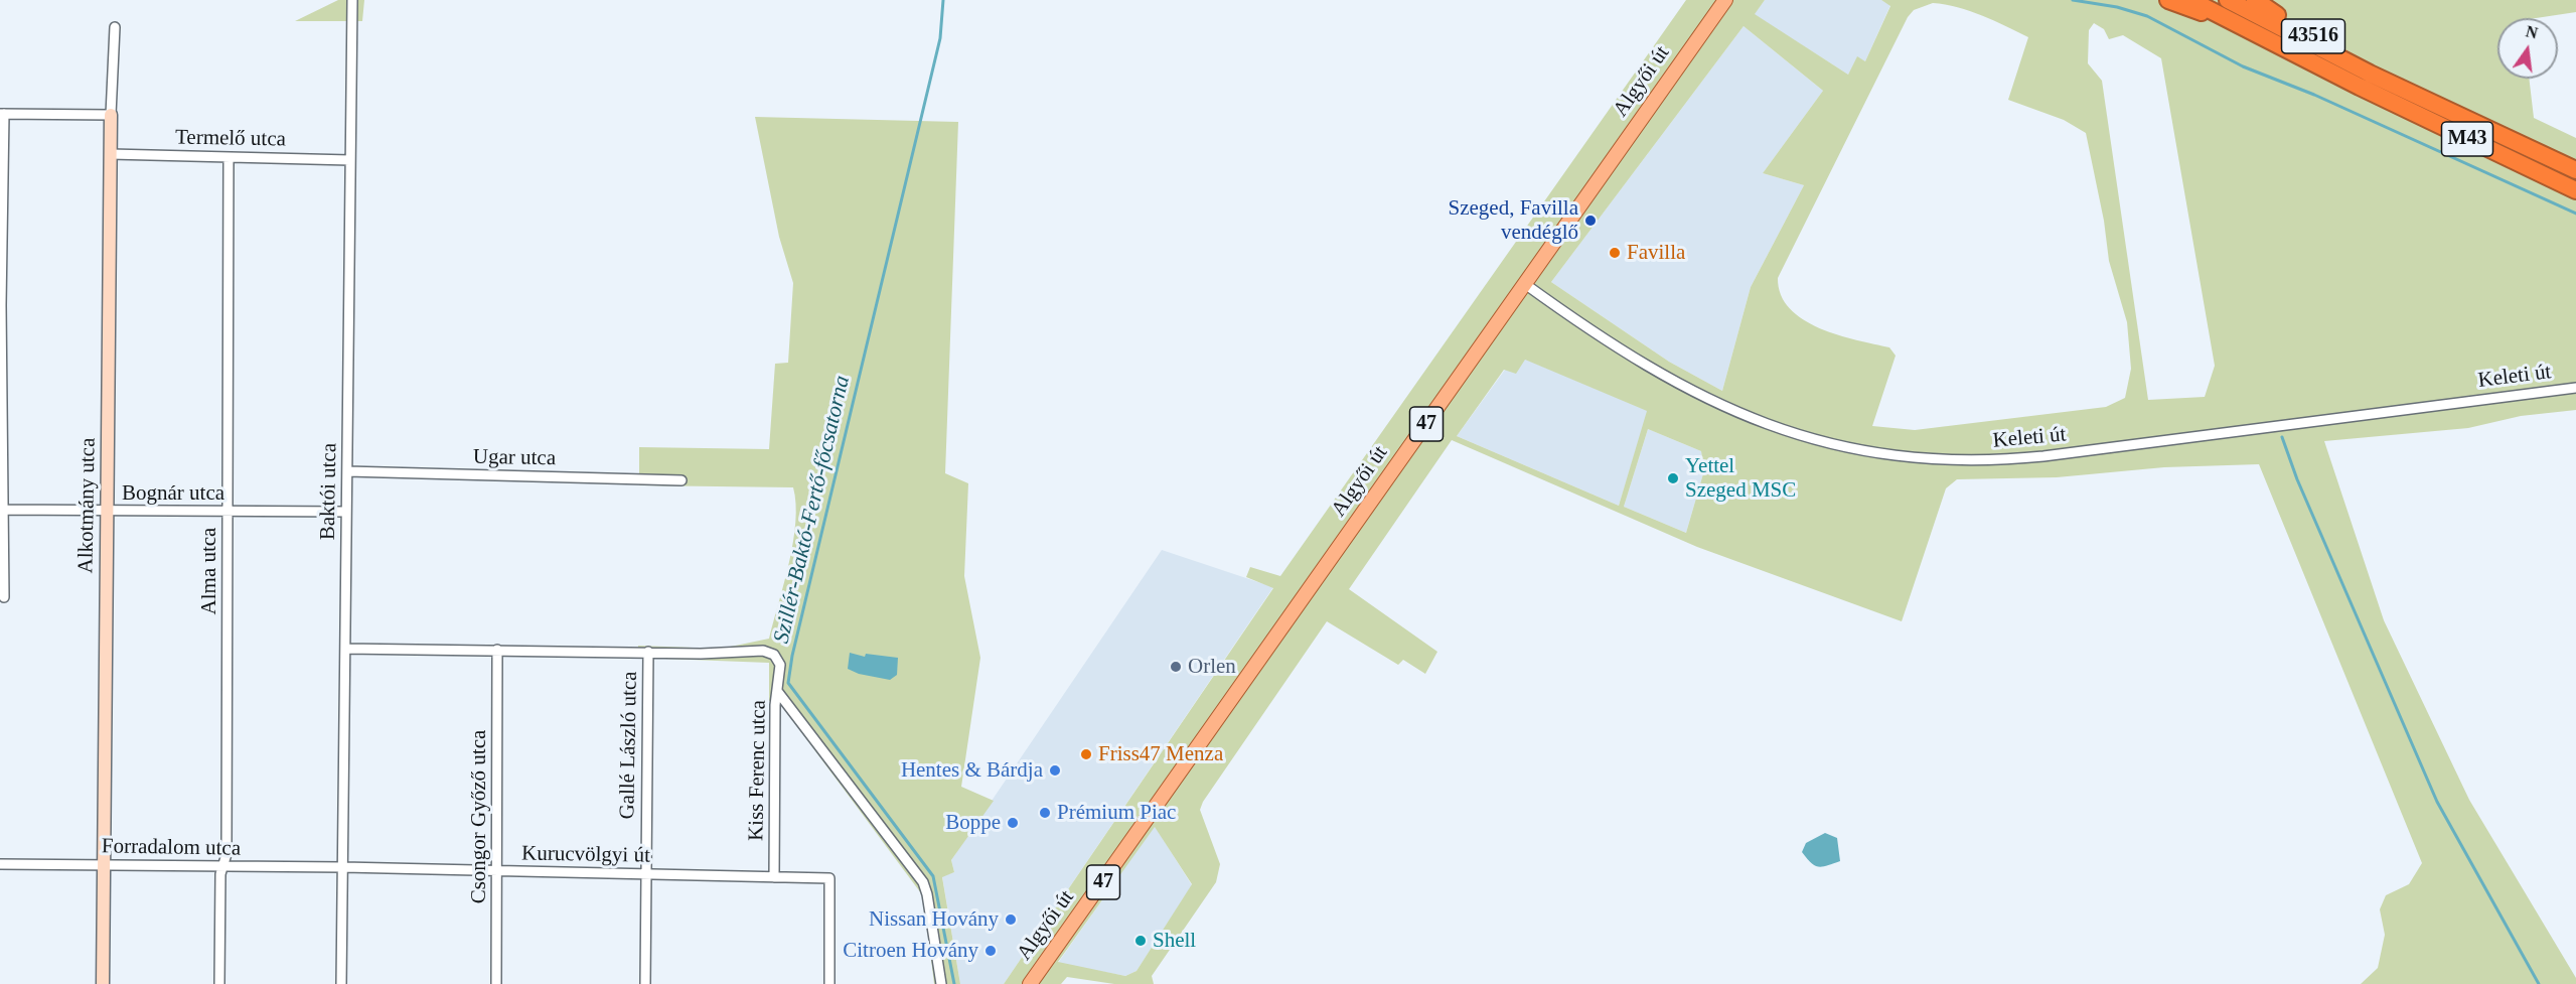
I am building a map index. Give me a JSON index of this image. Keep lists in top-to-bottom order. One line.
{"streets":{"highway":["43516","M43"],"main road":["Algyői út","47"],"street":["Termelő utca","Keleti út","Ugar utca","Baktói utca","Bognár utca","Alkotmány utca","Alma utca","Gallé László utca","Kiss Ferenc utca","Csongor Győző utca","Forradalom utca","Kurucvölgyi út"]},"crossings":[["43516","M43"],["Algyői út","Keleti út"],["Termelő utca","Baktói utca"],["Termelő utca","Alkotmány utca"],["Termelő utca","Alma utca"],["Ugar utca","Baktói utca"],["Baktói utca","Bognár utca"],["Baktói utca","Forradalom utca"],["Baktói utca","Kurucvölgyi út"],["Bognár utca","Alkotmány utca"],["Bognár utca","Alma utca"],["Alkotmány utca","Forradalom utca"],["Alma utca","Forradalom utca"],["Gallé László utca","Kiss Ferenc utca"],["Gallé László utca","Kurucvölgyi út"],["Kiss Ferenc utca","Kurucvölgyi út"],["Csongor Győző utca","Kurucvölgyi út"],["Forradalom utca","Kurucvölgyi út"]],"water":["Szillér-Baktó-Fertő-főcsatorna"],"places":["Szeged, Favilla vendéglő","Favilla","Yettel Szeged MSC","Orlen","Friss47 Menza","Hentes & Bárdja","Prémium Piac","Boppe","Nissan Hovány","Shell","Citroen Hovány"],"north":"top"}
